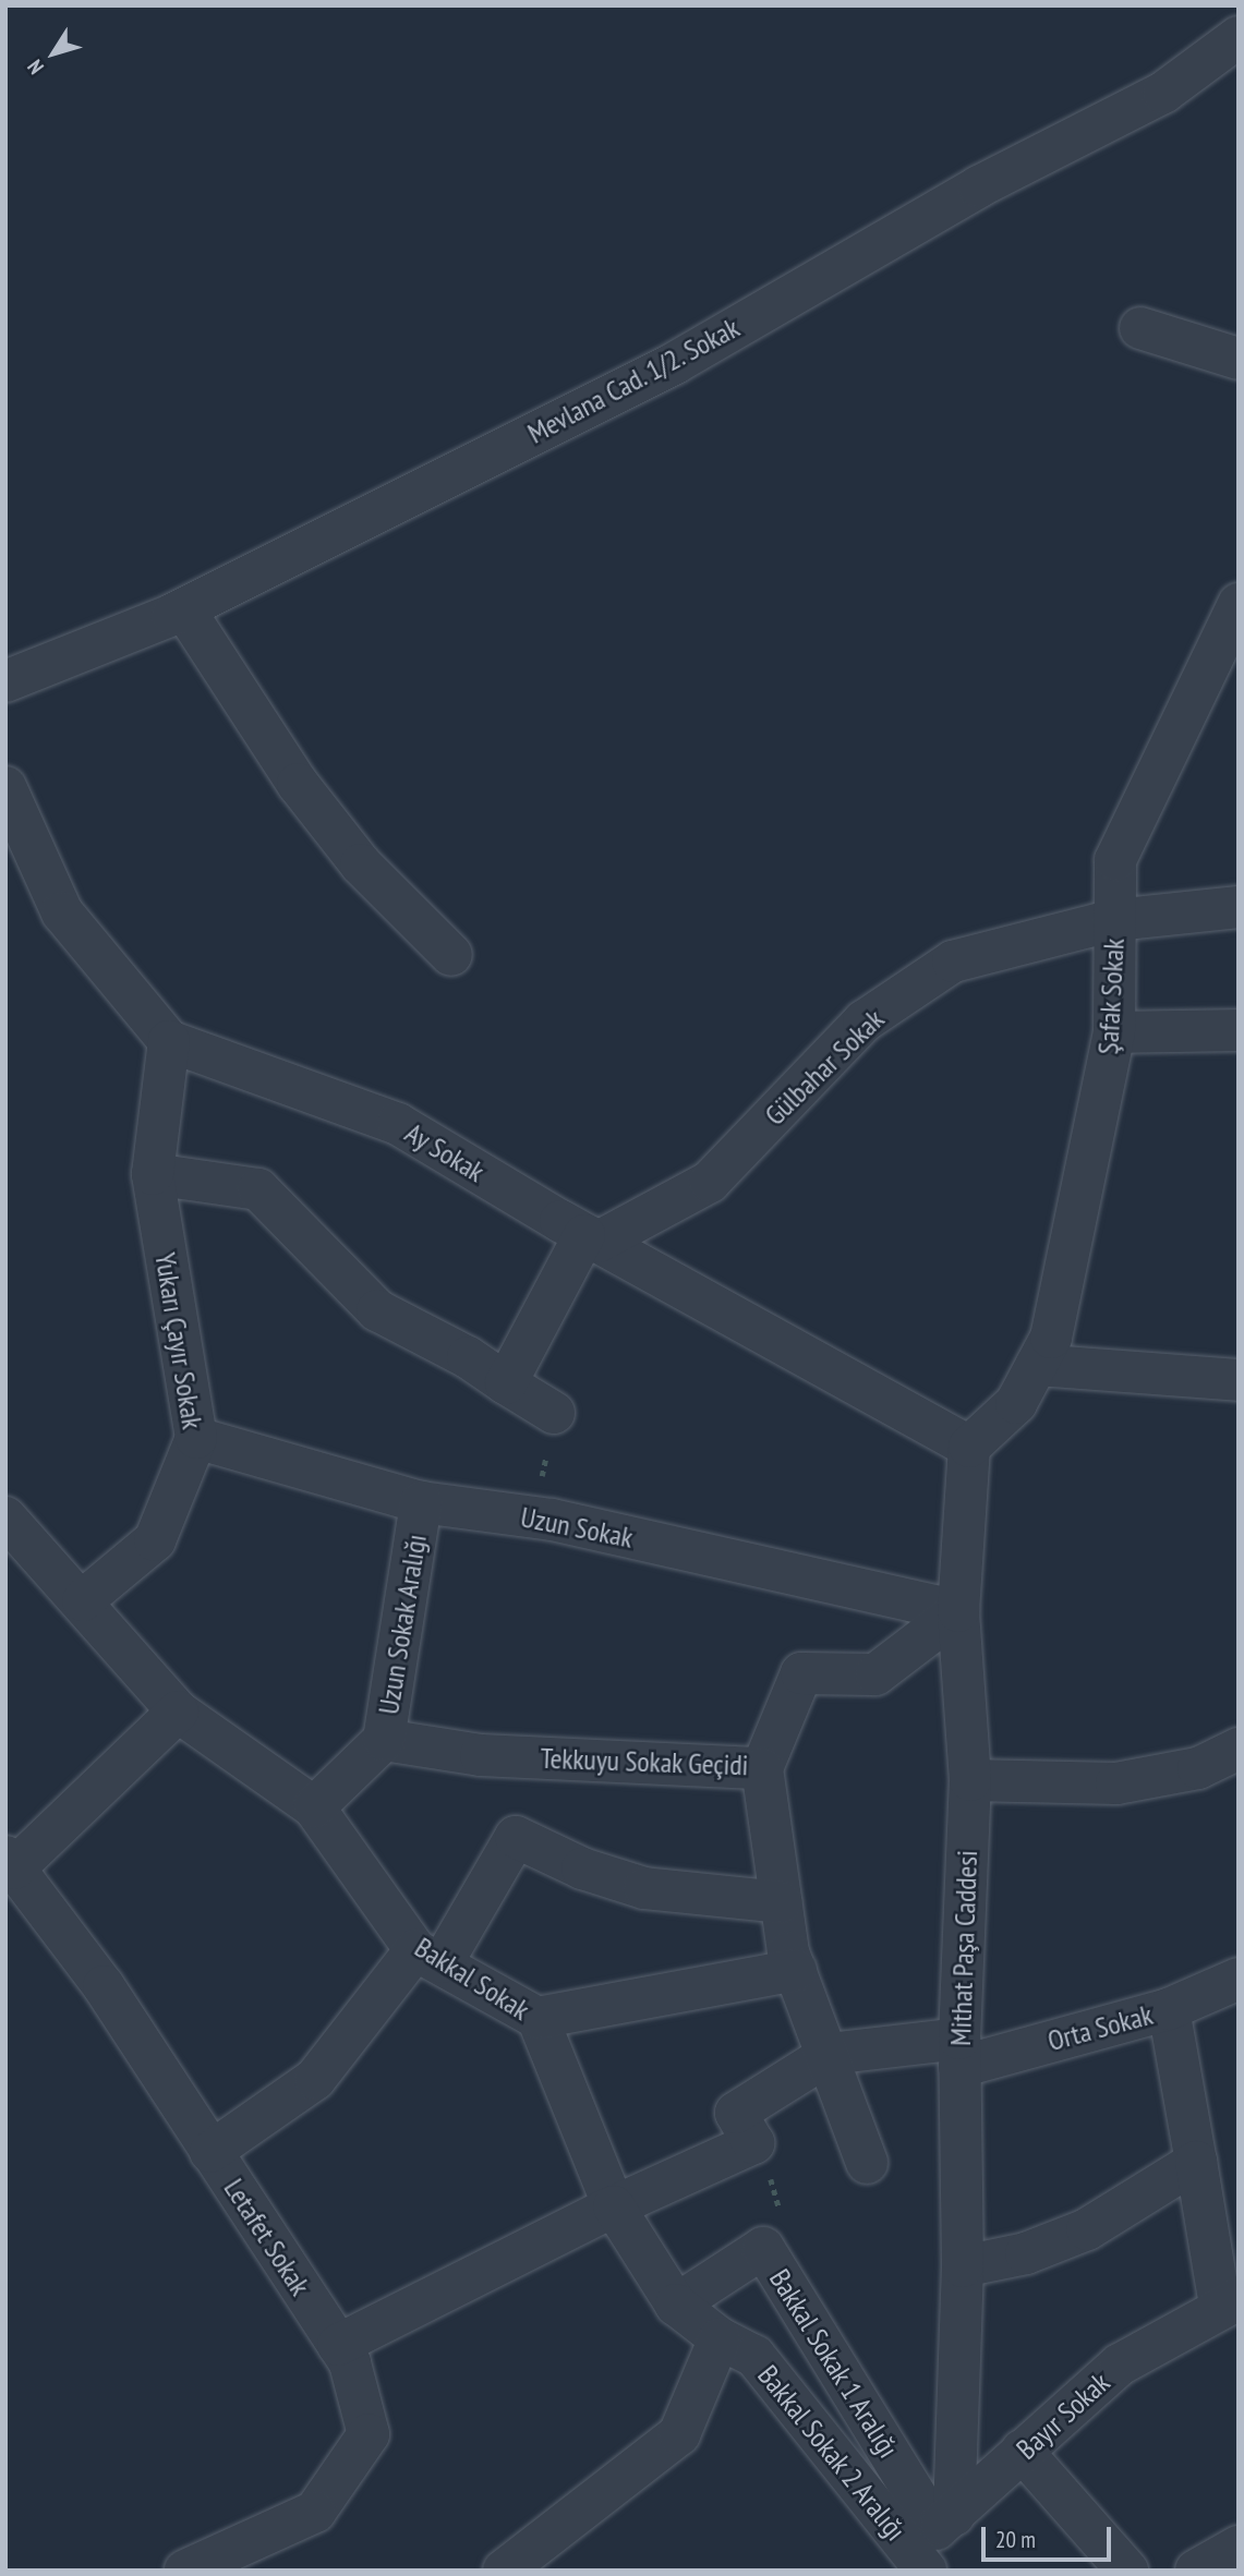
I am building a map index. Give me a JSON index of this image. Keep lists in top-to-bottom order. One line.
{"streets":{"street":["Mevlana Cad. 1/2. Sokak","Şafak Sokak","Gülbahar Sokak","Ay Sokak","Yukarı Çayır Sokak","Uzun Sokak","Uzun Sokak Aralığı","Tekkuyu Sokak Geçidi","Mithat Paşa Caddesi","Bakkal Sokak","Orta Sokak","Letafet Sokak","Bakkal Sokak 1 Aralığı","Bayır Sokak","Bakkal Sokak 2 Aralığı"]},"crossings":[["Şafak Sokak","Gülbahar Sokak"],["Şafak Sokak","Ay Sokak"],["Şafak Sokak","Mithat Paşa Caddesi"],["Gülbahar Sokak","Ay Sokak"],["Ay Sokak","Yukarı Çayır Sokak"],["Ay Sokak","Mithat Paşa Caddesi"],["Yukarı Çayır Sokak","Uzun Sokak"],["Yukarı Çayır Sokak","Bakkal Sokak"],["Uzun Sokak","Uzun Sokak Aralığı"],["Uzun Sokak","Tekkuyu Sokak Geçidi"],["Uzun Sokak","Mithat Paşa Caddesi"],["Uzun Sokak Aralığı","Tekkuyu Sokak Geçidi"],["Uzun Sokak Aralığı","Bakkal Sokak"],["Tekkuyu Sokak Geçidi","Mithat Paşa Caddesi"],["Mithat Paşa Caddesi","Orta Sokak"],["Mithat Paşa Caddesi","Bakkal Sokak 1 Aralığı"],["Mithat Paşa Caddesi","Bayır Sokak"],["Bakkal Sokak","Bakkal Sokak 2 Aralığı"],["Bakkal Sokak 1 Aralığı","Bayır Sokak"],["Bakkal Sokak 1 Aralığı","Bakkal Sokak 2 Aralığı"]],"scale_bar":"20 m","north":"bottom left"}
